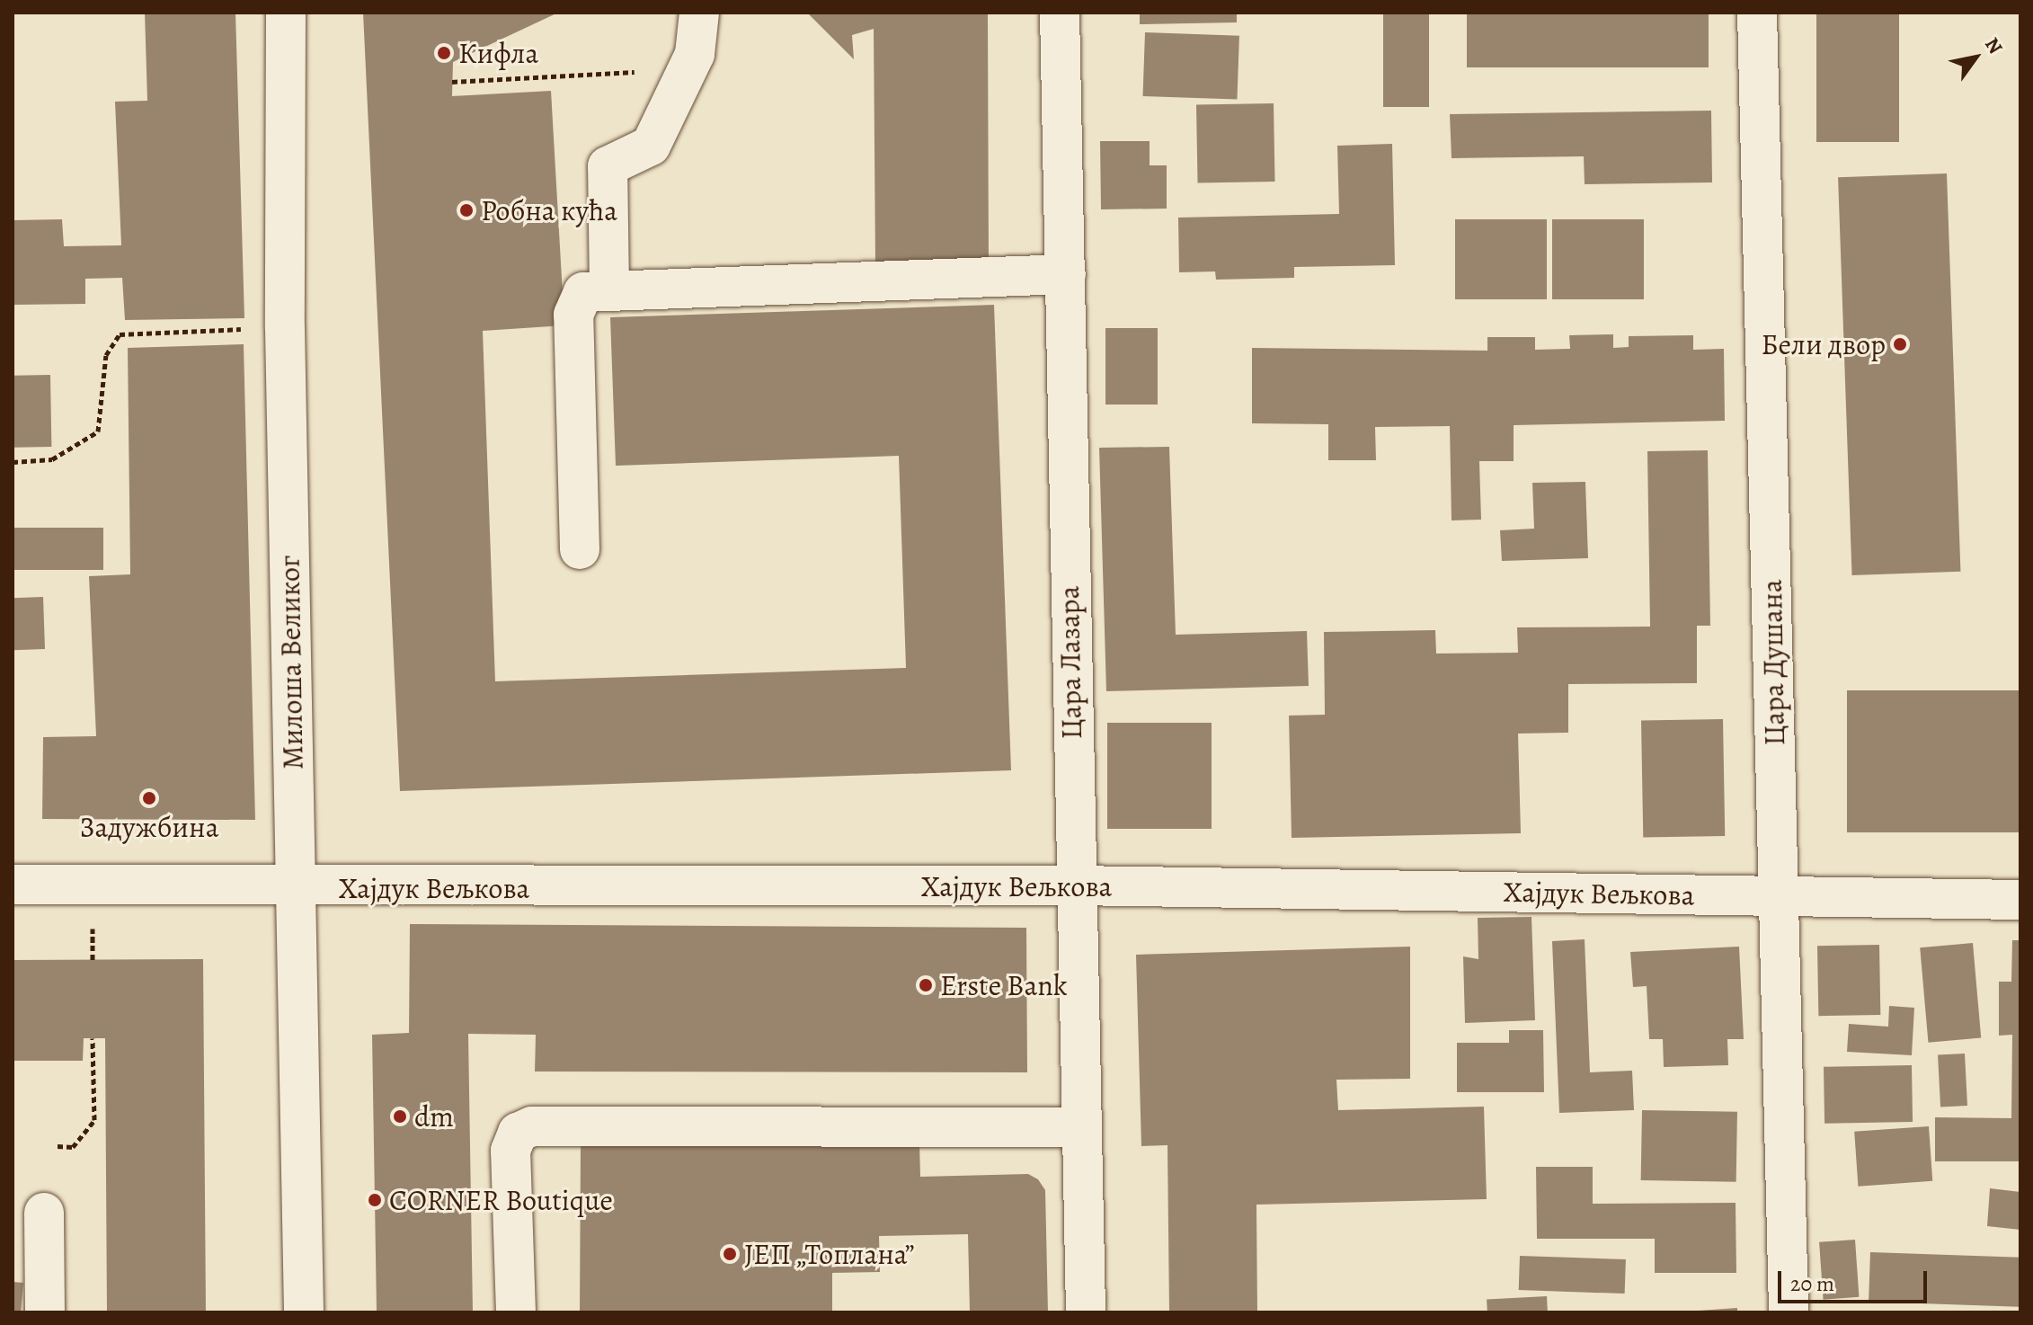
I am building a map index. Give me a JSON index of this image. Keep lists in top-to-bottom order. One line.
{"streets":{"street":["Милоша Великог","Цара Лазара","Цара Душана","Хајдук Вељкова"]},"crossings":[["Милоша Великог","Хајдук Вељкова"],["Цара Лазара","Хајдук Вељкова"],["Цара Душана","Хајдук Вељкова"]],"places":["Кифла","Робна кућа","Бели двор","Задужбина","Erste Bank","dm","CORNER Boutique","ЈЕП „Топлана”"],"scale_bar":"20 m","north":"top right"}
